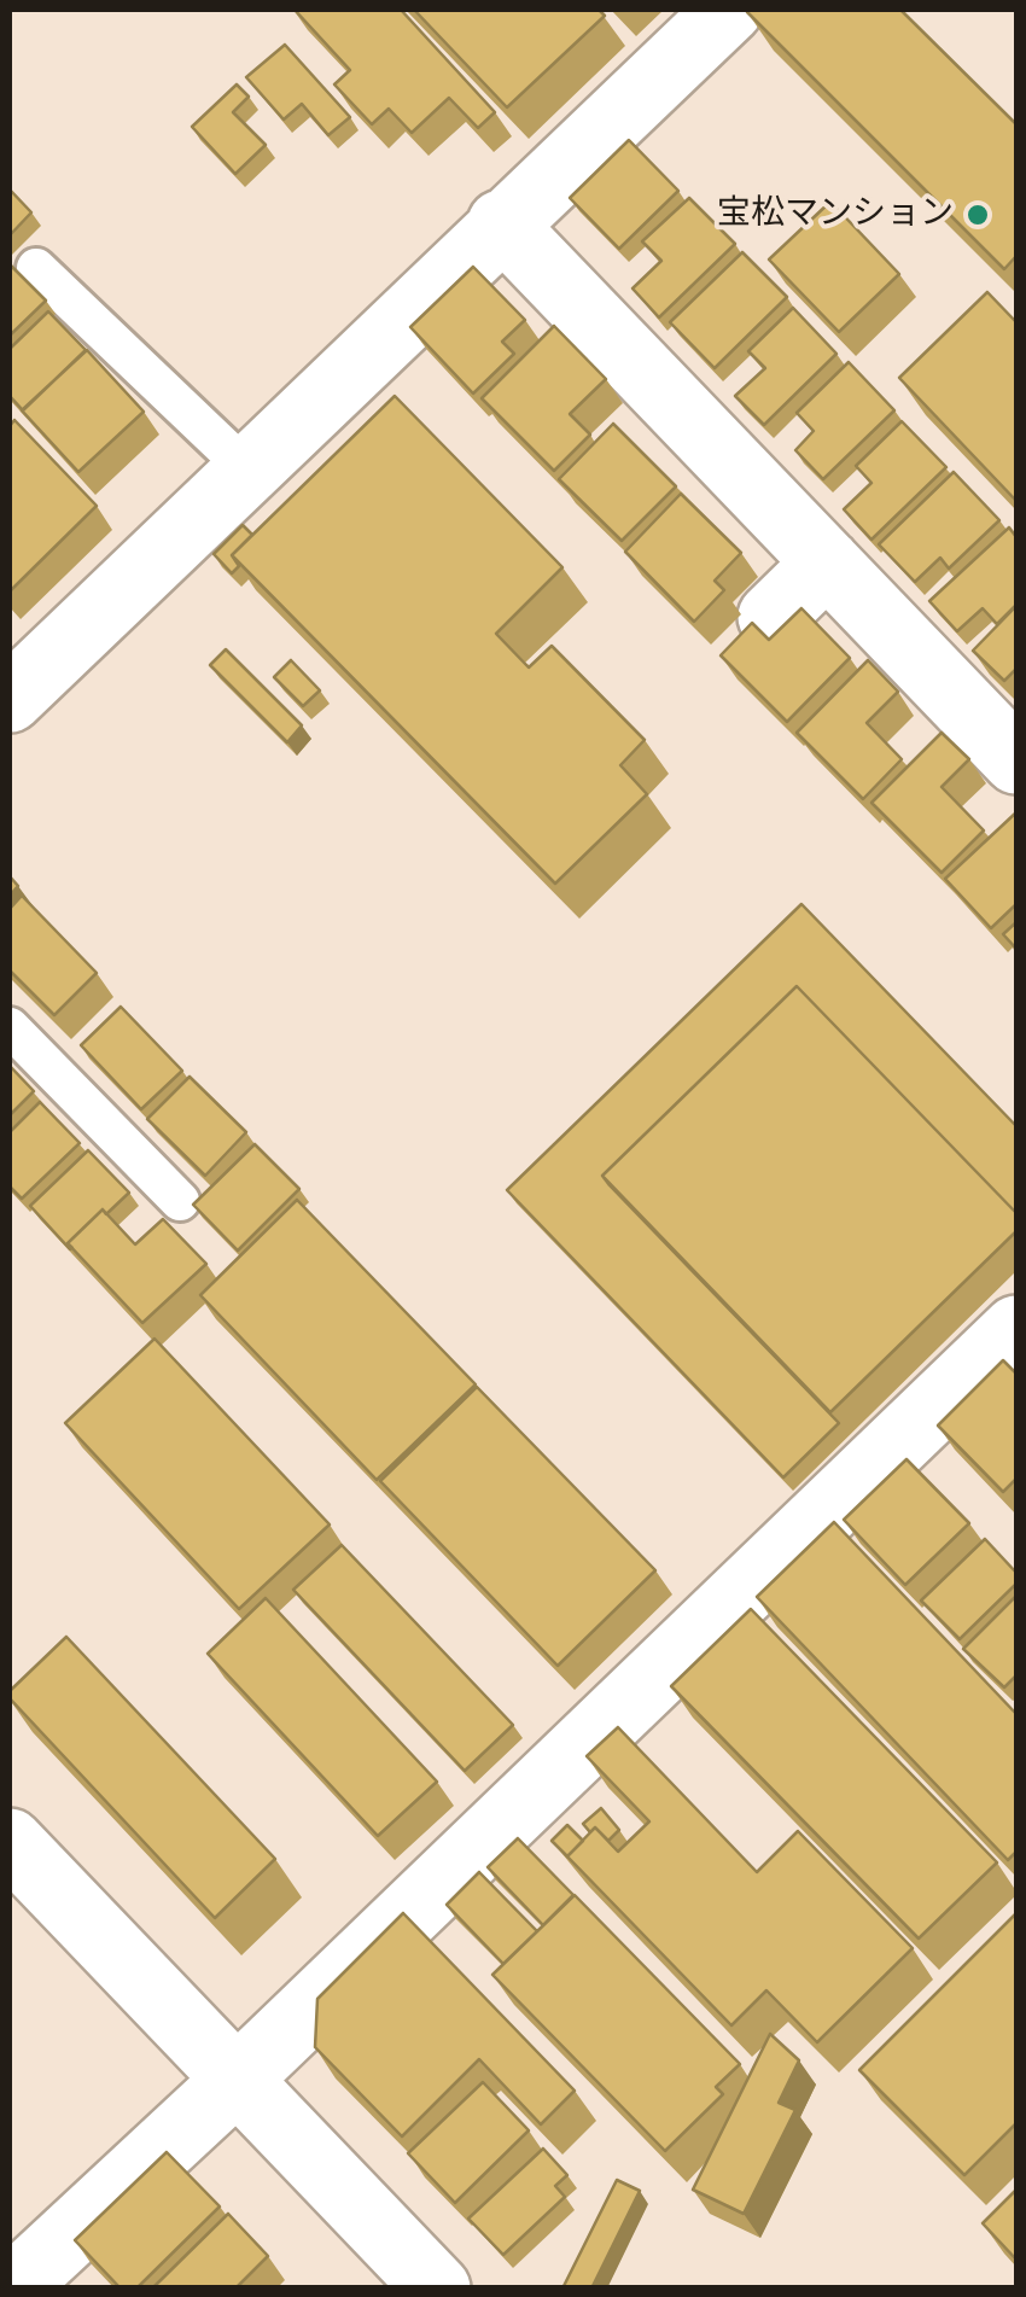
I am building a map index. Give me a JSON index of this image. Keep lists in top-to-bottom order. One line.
{"places":["宝松マンション"]}
